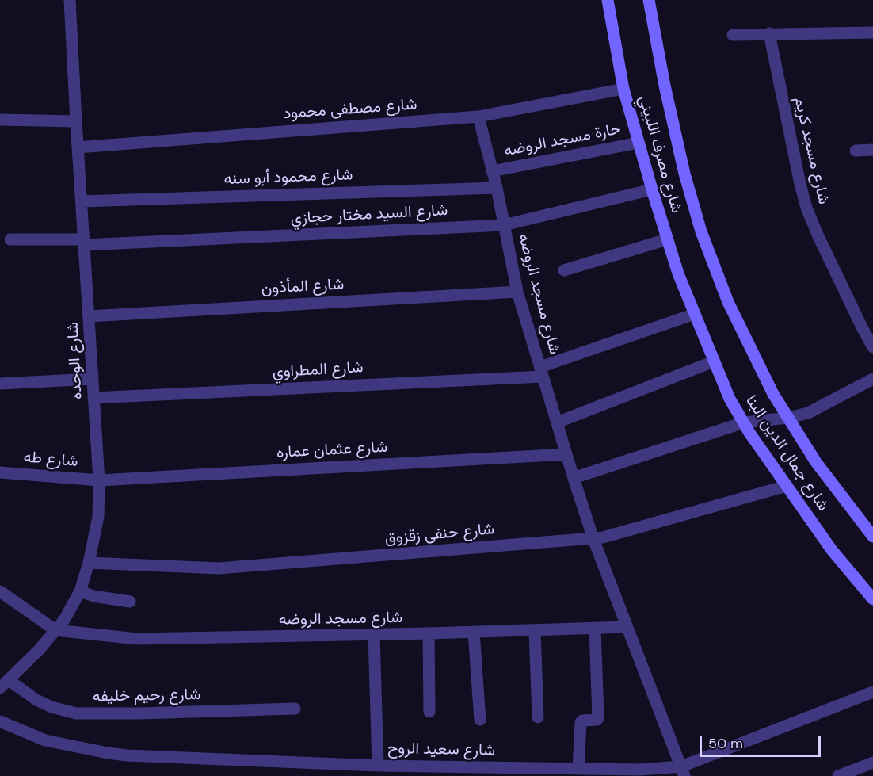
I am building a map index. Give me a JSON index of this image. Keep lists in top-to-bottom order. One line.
{"streets":{"main road":["شارع مصرف اللبيني","شارع جمال الدين البنا"],"street":["شارع مصطفى محمود","حارة مسجد الروضه","شارع مسجد كريم","شارع محمود أبو سنه","شارع السيد مختار حجازي","شارع المأذون","شارع مسجد الروضه","شارع الوحده","شارع المطراوي","شارع عثمان عماره","شارع طه","شارع حنفى زقزوق","شارع رحيم خليفه","شارع سعيد الروح"]},"crossings":[["شارع مصطفى محمود","شارع مصرف اللبيني"],["شارع مصطفى محمود","شارع مسجد الروضه"],["شارع مصطفى محمود","شارع الوحده"],["حارة مسجد الروضه","شارع مصرف اللبيني"],["حارة مسجد الروضه","شارع مسجد الروضه"],["شارع مصرف اللبيني","شارع السيد مختار حجازي"],["شارع مصرف اللبيني","شارع المطراوي"],["شارع مصرف اللبيني","شارع جمال الدين البنا"],["شارع محمود أبو سنه","شارع مسجد الروضه"],["شارع محمود أبو سنه","شارع الوحده"],["شارع السيد مختار حجازي","شارع مسجد الروضه"],["شارع السيد مختار حجازي","شارع الوحده"],["شارع المأذون","شارع مسجد الروضه"],["شارع المأذون","شارع الوحده"],["شارع مسجد الروضه","شارع الوحده"],["شارع مسجد الروضه","شارع المطراوي"],["شارع مسجد الروضه","شارع عثمان عماره"],["شارع مسجد الروضه","شارع حنفى زقزوق"],["شارع مسجد الروضه","شارع سعيد الروح"],["شارع الوحده","شارع المطراوي"],["شارع الوحده","شارع عثمان عماره"],["شارع الوحده","شارع طه"],["شارع الوحده","شارع حنفى زقزوق"],["شارع الوحده","شارع رحيم خليفه"],["شارع المطراوي","شارع جمال الدين البنا"],["شارع عثمان عماره","شارع طه"],["شارع جمال الدين البنا","شارع حنفى زقزوق"]],"scale_bar":"50 m"}
